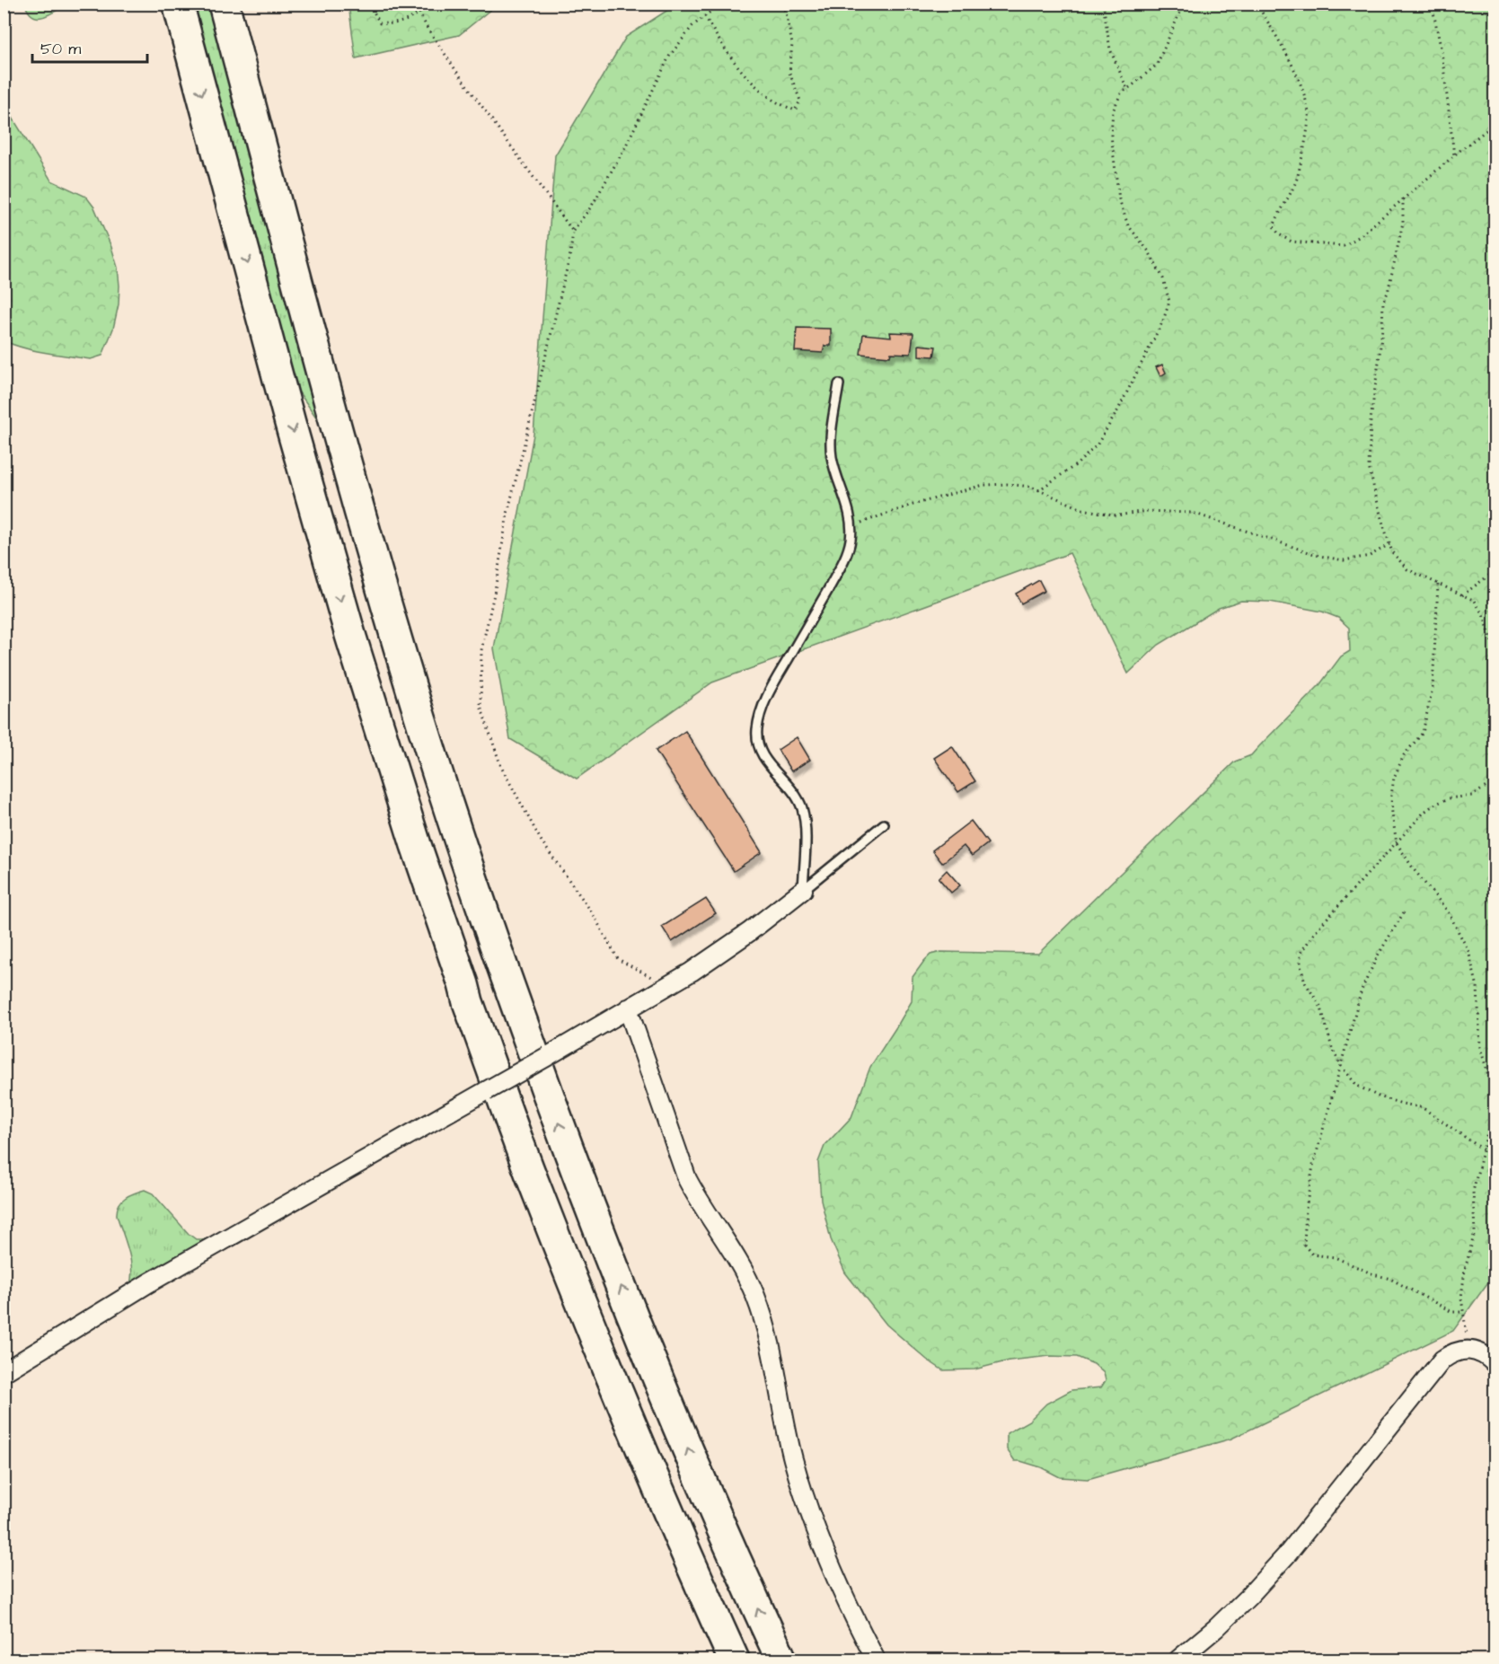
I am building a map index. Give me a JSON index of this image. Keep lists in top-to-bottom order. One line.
{"scale_bar":"50 m"}
